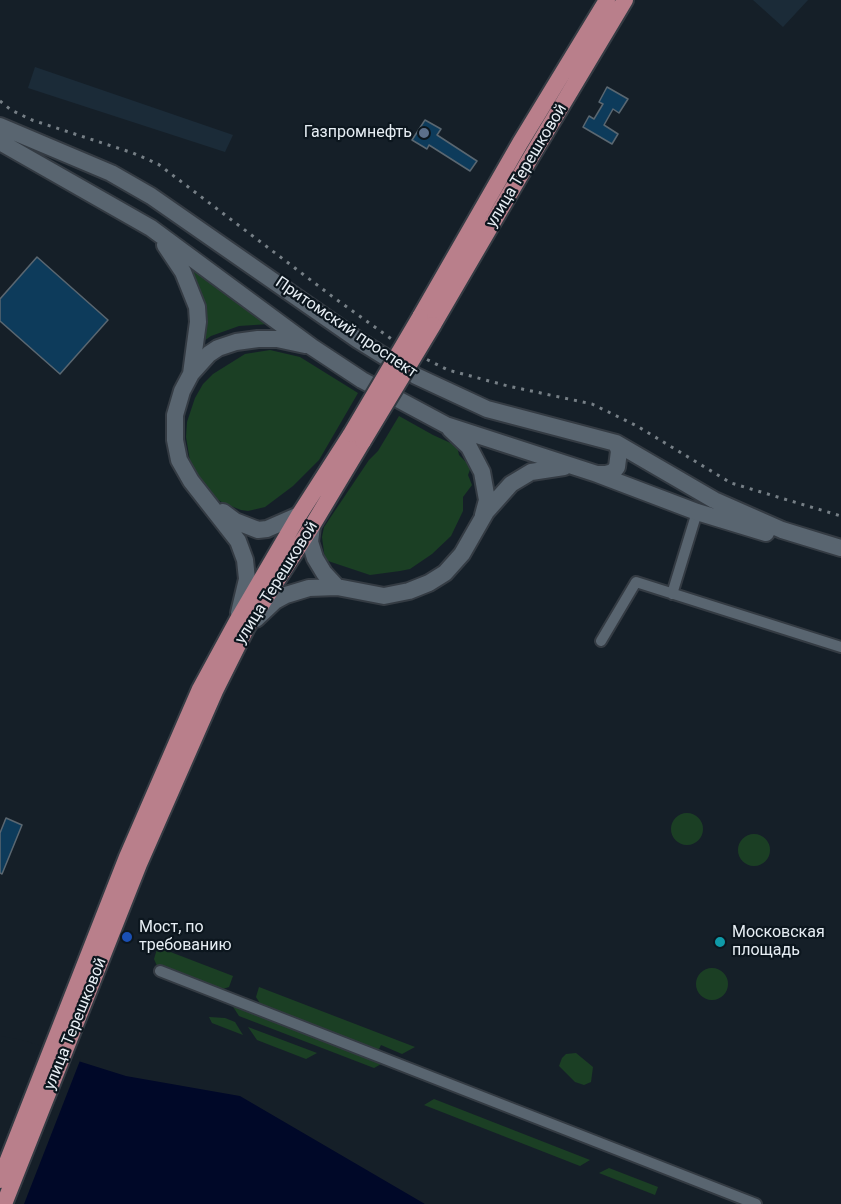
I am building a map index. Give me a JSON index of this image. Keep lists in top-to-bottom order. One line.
{"streets":{"main road":["улица Терешковой","Притомский проспект"]},"places":["Газпромнефть","Мост, по требованию","Московская площадь"]}
